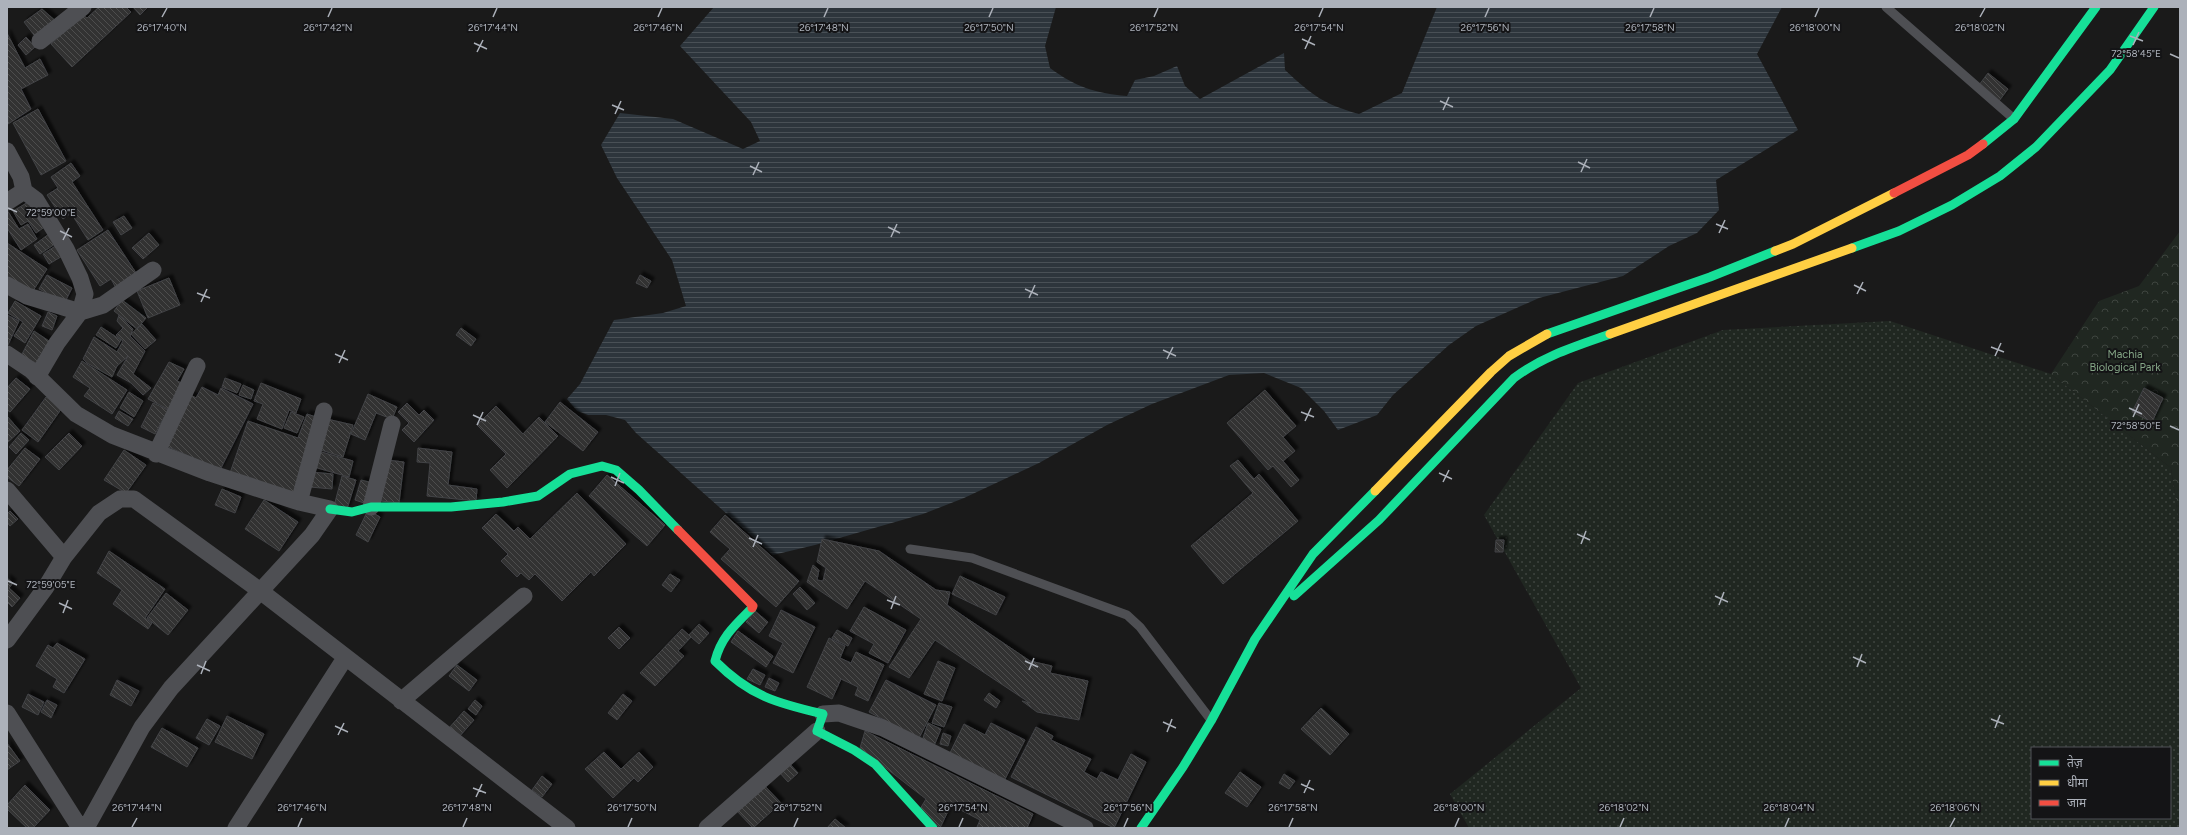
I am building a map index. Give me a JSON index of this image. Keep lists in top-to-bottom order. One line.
{"parks":["Machia Biological Park"],"legend":["तेज़","धीमा","जाम"],"coordinates":["26°17'40\"N","26°17'42\"N","26°17'44\"N","26°17'46\"N","26°17'48\"N","26°17'50\"N","26°17'52\"N","26°17'54\"N","26°17'56\"N","26°17'58\"N","26°18'00\"N","26°18'02\"N","72°58'45\"E","72°59'00\"E","72°58'50\"E","72°59'05\"E","26°18'04\"N","26°18'06\"N"]}
